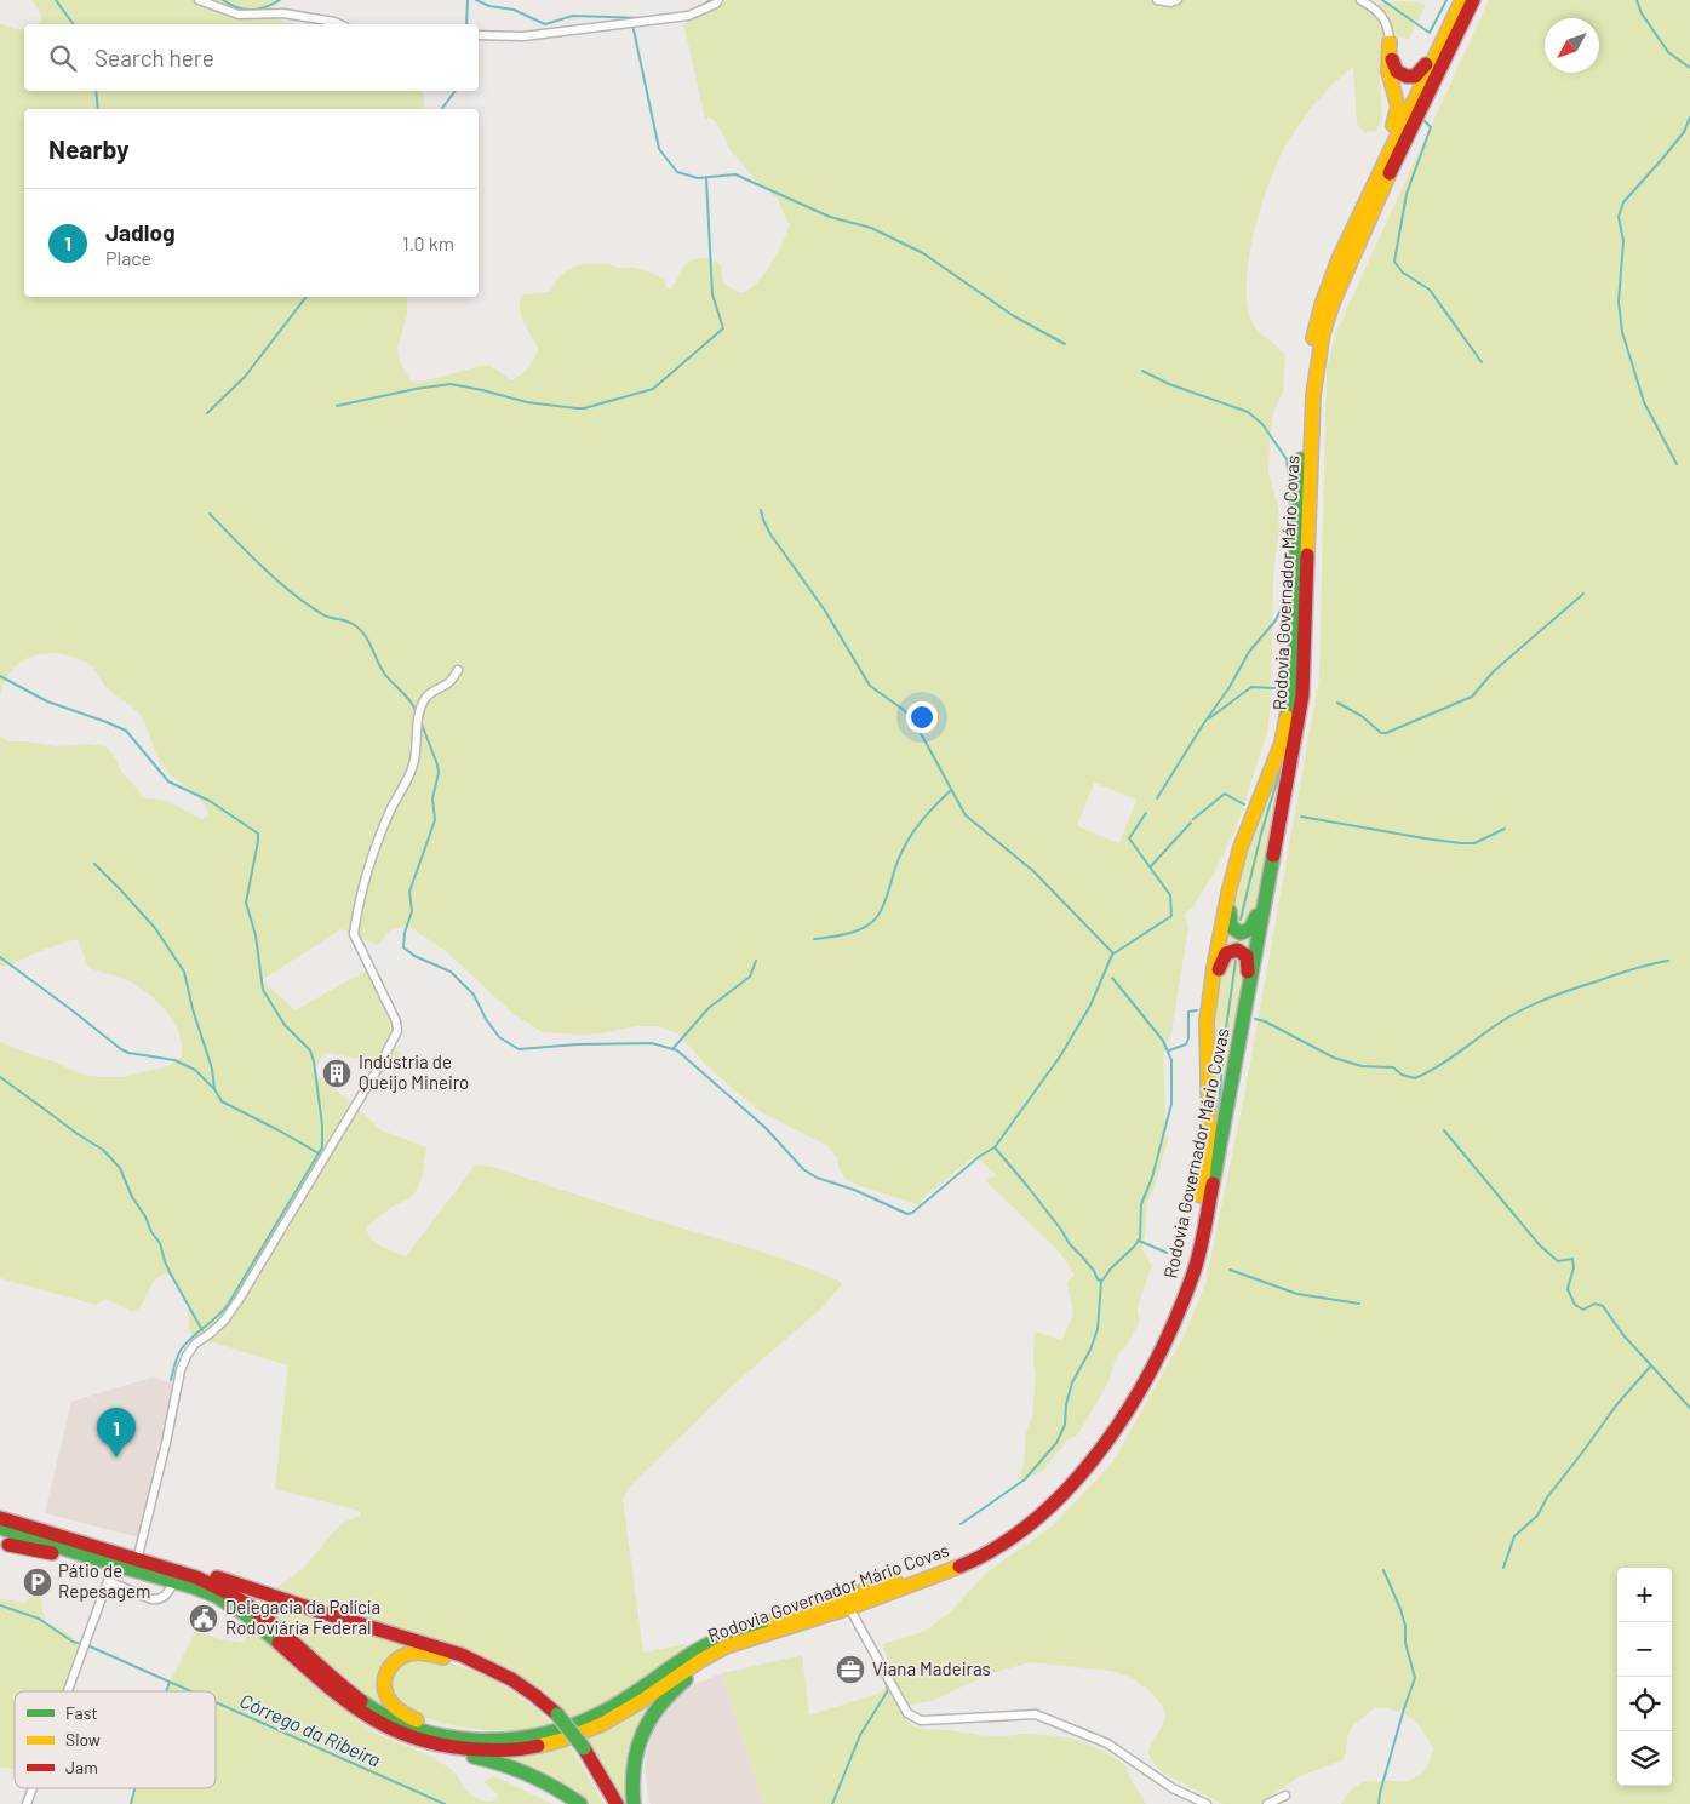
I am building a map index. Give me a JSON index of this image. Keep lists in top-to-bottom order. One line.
{"streets":{"highway":["Rodovia Governador Mário Covas"]},"water":["Córrego da Ribeira"],"places":{"building":["Indústria de Queijo Mineiro"],"parking":["Pátio de Repesagem"],"public building":["Delegacia da Polícia Rodoviária Federal"],"office":["Viana Madeiras"]},"legend":["Fast","Slow","Jam"],"north":"bottom left","page":{"search":"Search here","heading":"Nearby","list":[{"mark":"1","name":"Jadlog","note":"Place","value":"1.0 km"}],"pins":"1","map_buttons":["+","−"]}}
